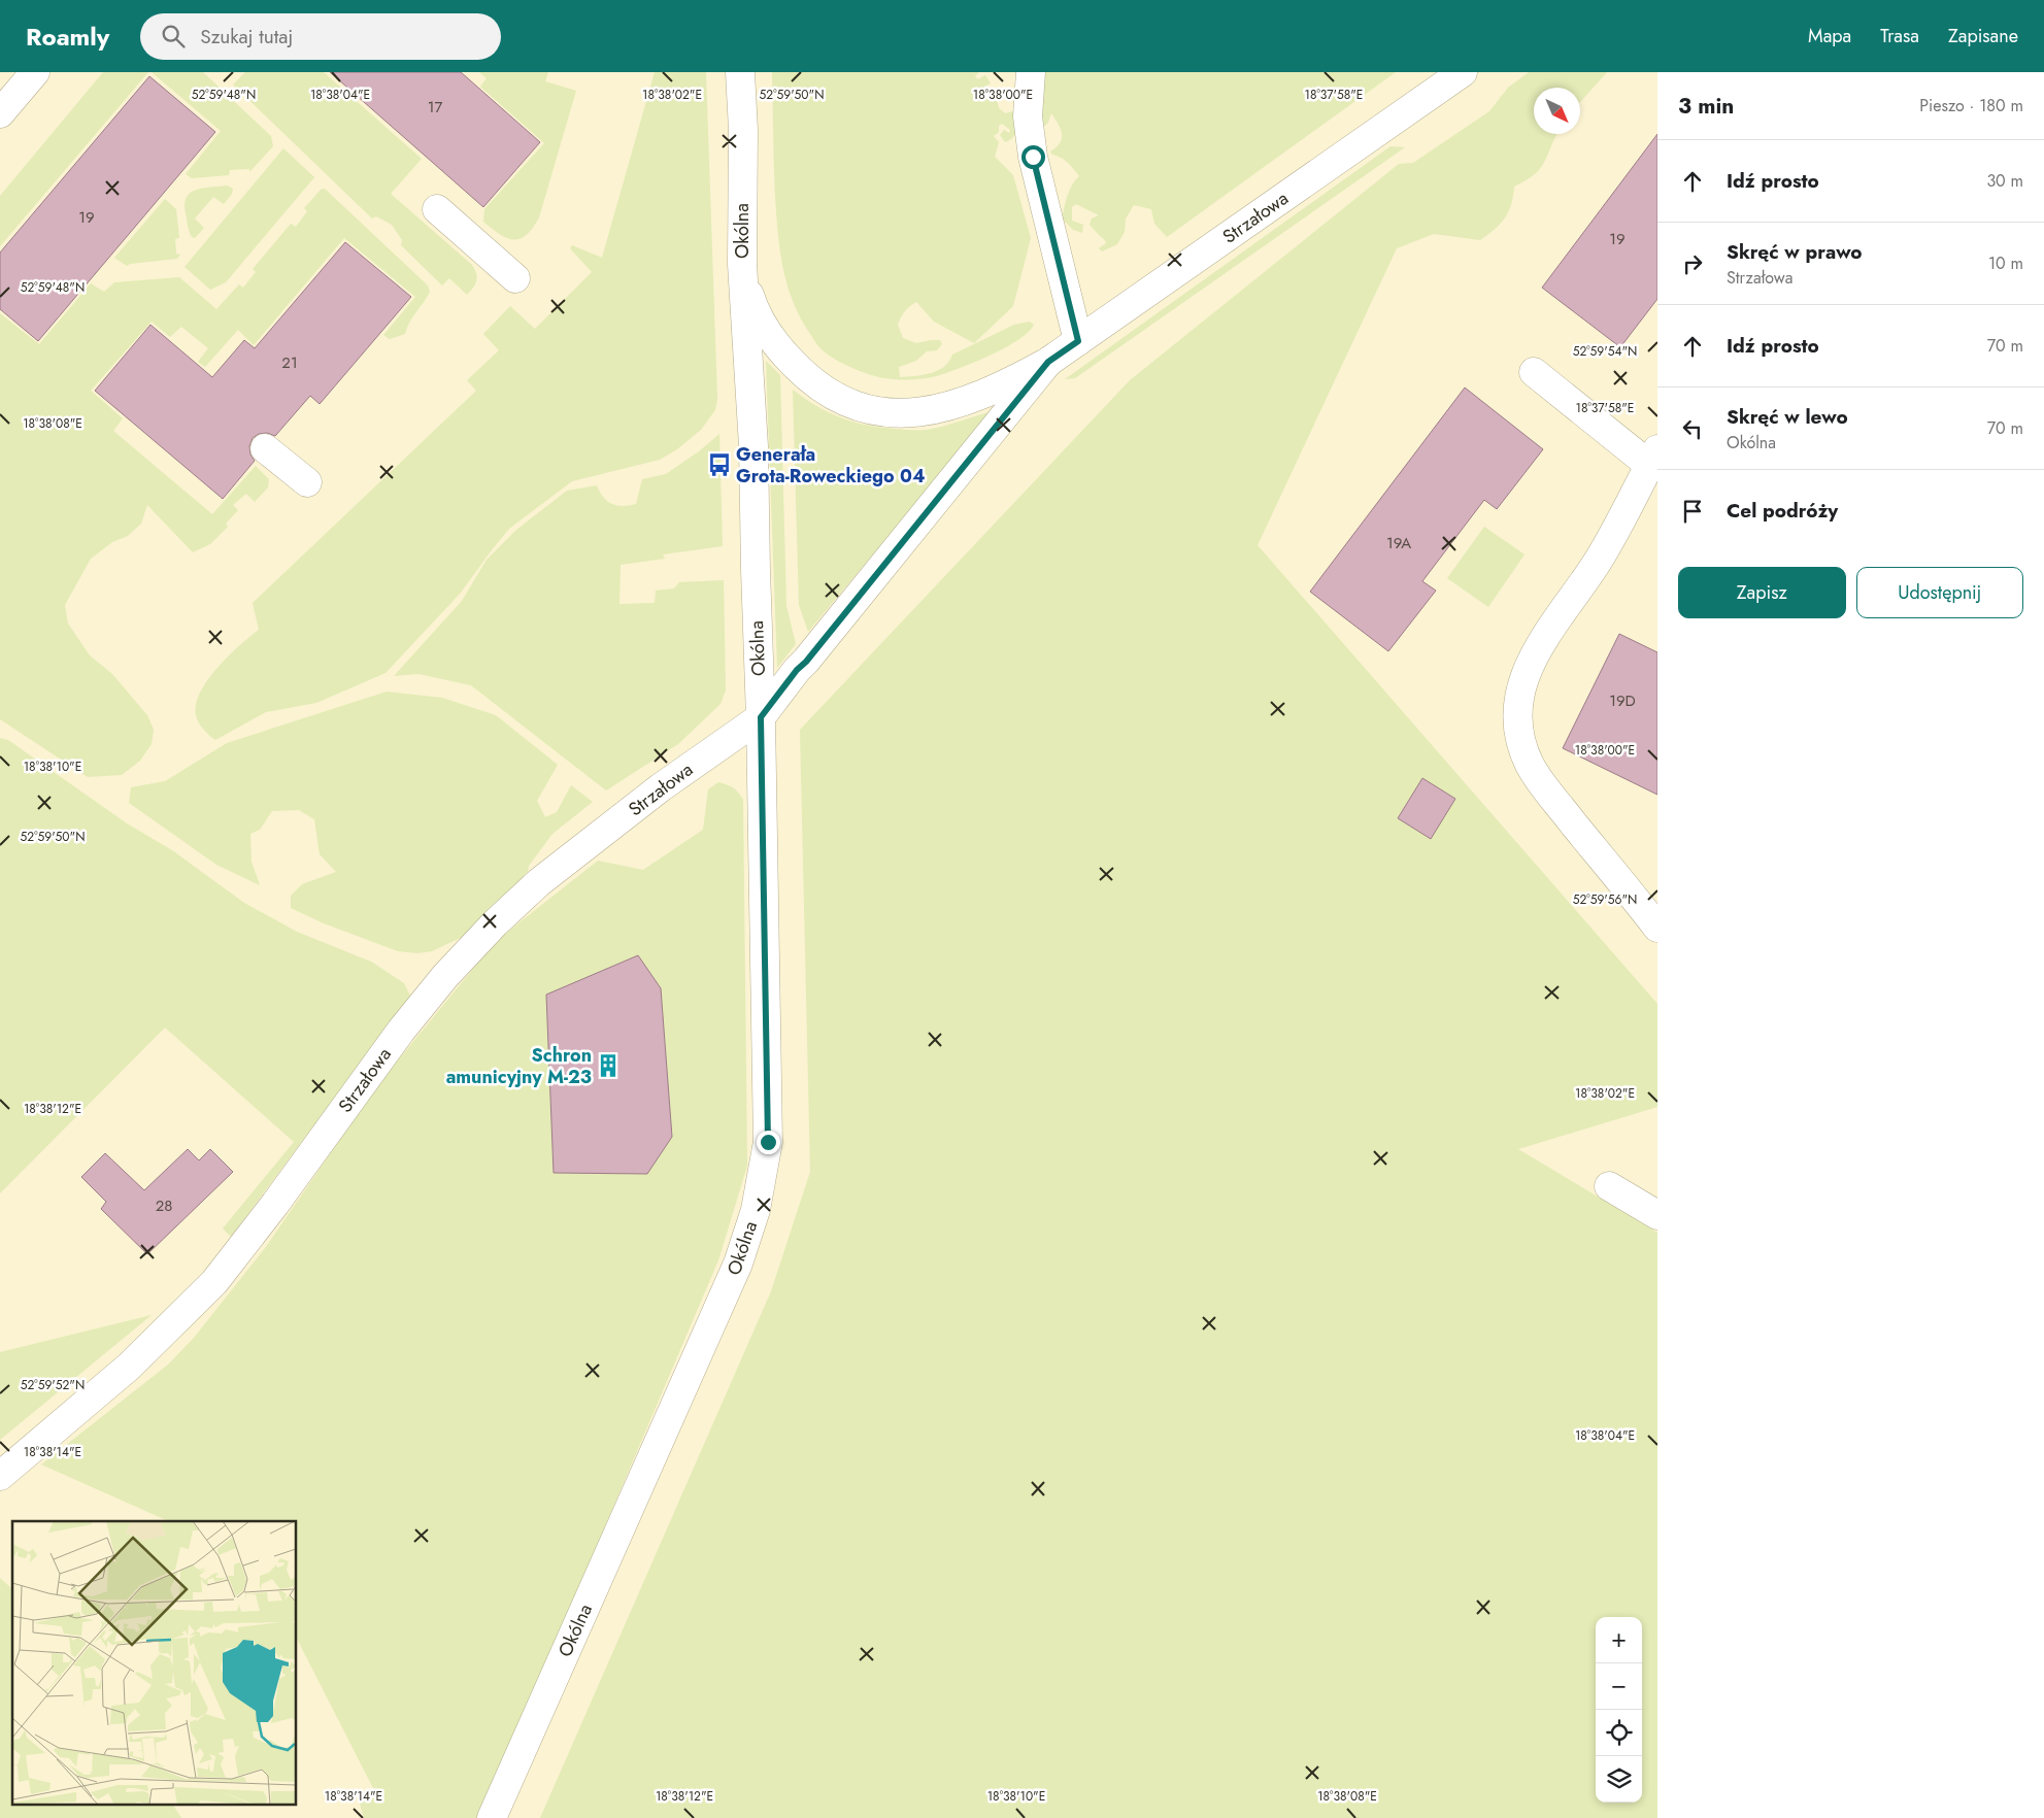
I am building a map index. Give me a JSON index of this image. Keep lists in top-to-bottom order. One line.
{"streets":{"street":["Strzałowa","Okólna"]},"crossings":[["Strzałowa","Okólna"]],"places":{"bus stop":["Generała Grota-Roweckiego 04"],"building":["Schron amunicyjny M-23"]},"house_numbers":["17","19","19","21","19A","19D","28"],"north":"bottom right","page":{"header":"Roamly","search":"Szukaj tutaj","nav":["Mapa","Trasa","Zapisane"],"heading":["3 min","Pieszo · 180 m"],"list":[["Idź prosto","30 m"],["Skręć w prawo","Strzałowa","10 m"],["Idź prosto","70 m"],["Skręć w lewo","Okólna","70 m"],"Cel podróży"],"buttons":["Zapisz","Udostępnij"],"map_buttons":["+","−"]},"coordinates":["52°59'48\"N","52°59'50\"N","18°38'04\"E","18°38'02\"E","18°38'00\"E","18°37'58\"E","52°59'54\"N","18°38'08\"E","18°38'10\"E","52°59'56\"N","18°38'12\"E","52°59'52\"N","18°38'14\"E"]}
